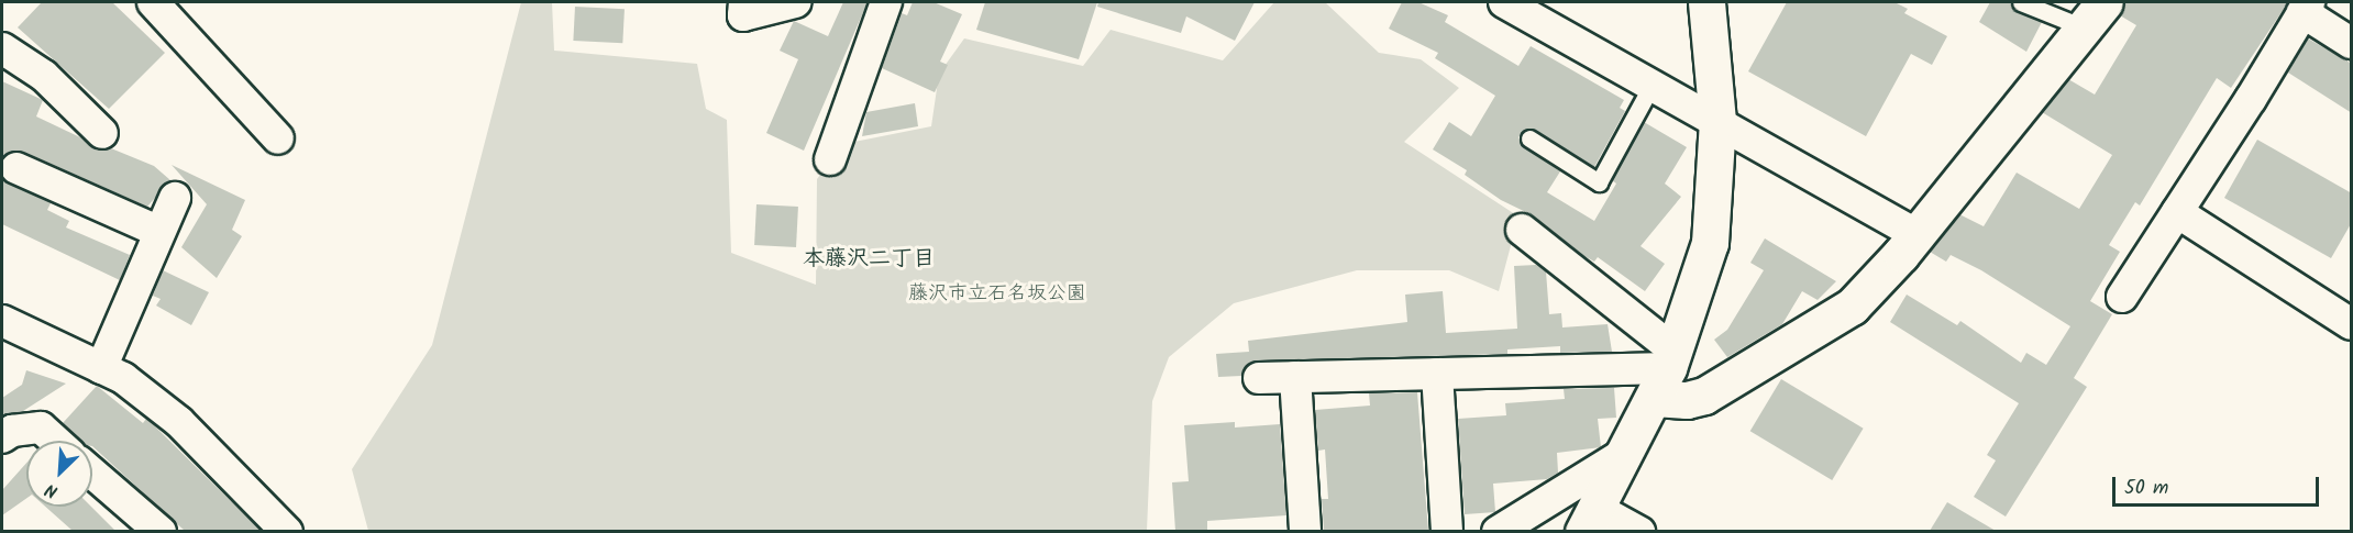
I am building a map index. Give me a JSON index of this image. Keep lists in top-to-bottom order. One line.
{"districts":["本藤沢二丁目"],"parks":["藤沢市立石名坂公園"],"scale_bar":"50 m","north":"bottom left"}
